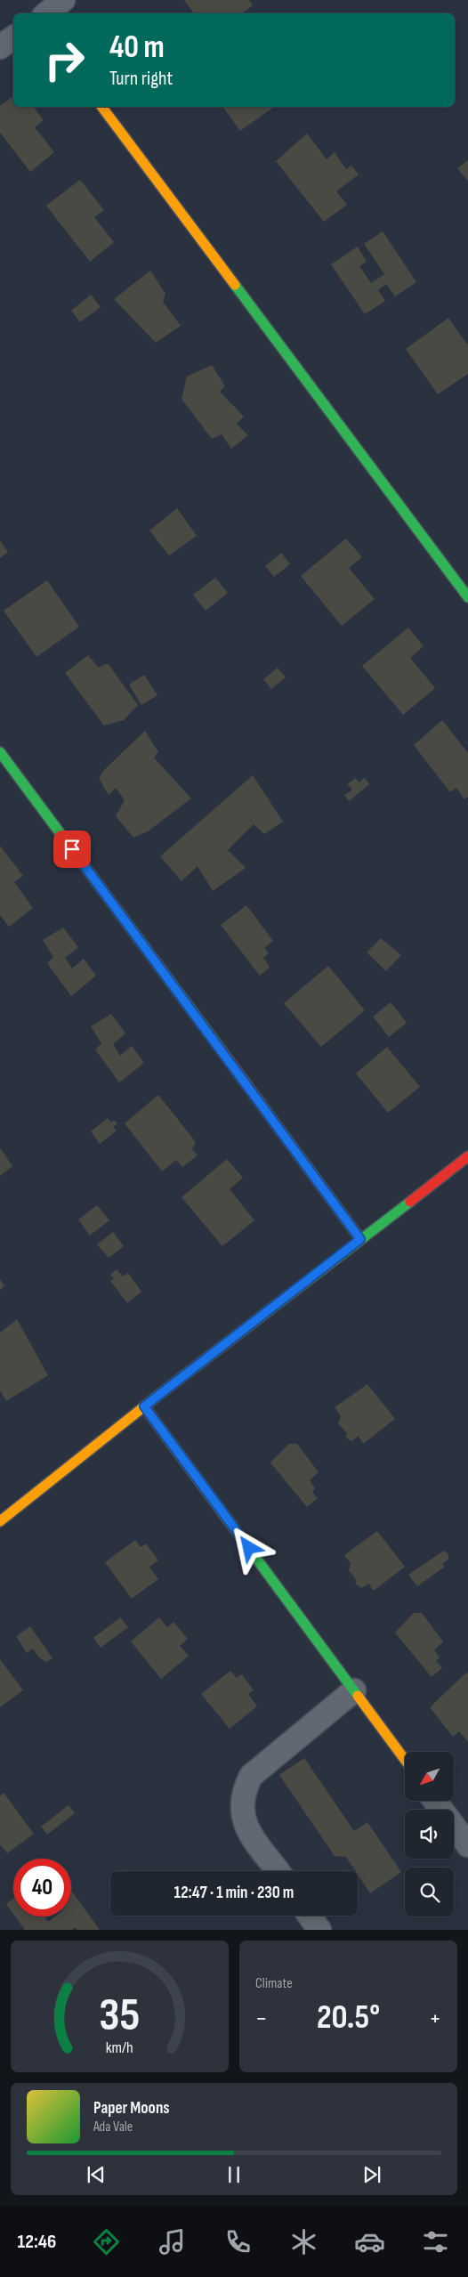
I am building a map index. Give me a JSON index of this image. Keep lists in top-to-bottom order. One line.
{"north":"bottom left","page":{"turn":["40 m","Turn right"],"limit":"40","trip":"12:47 · 1 min · 230 m","tile":"Climate","heat":["−","20.5°","+"],"song":["Paper Moons","Ada Vale"],"tabs":"12:46","gauge":["35","km/h"]}}
